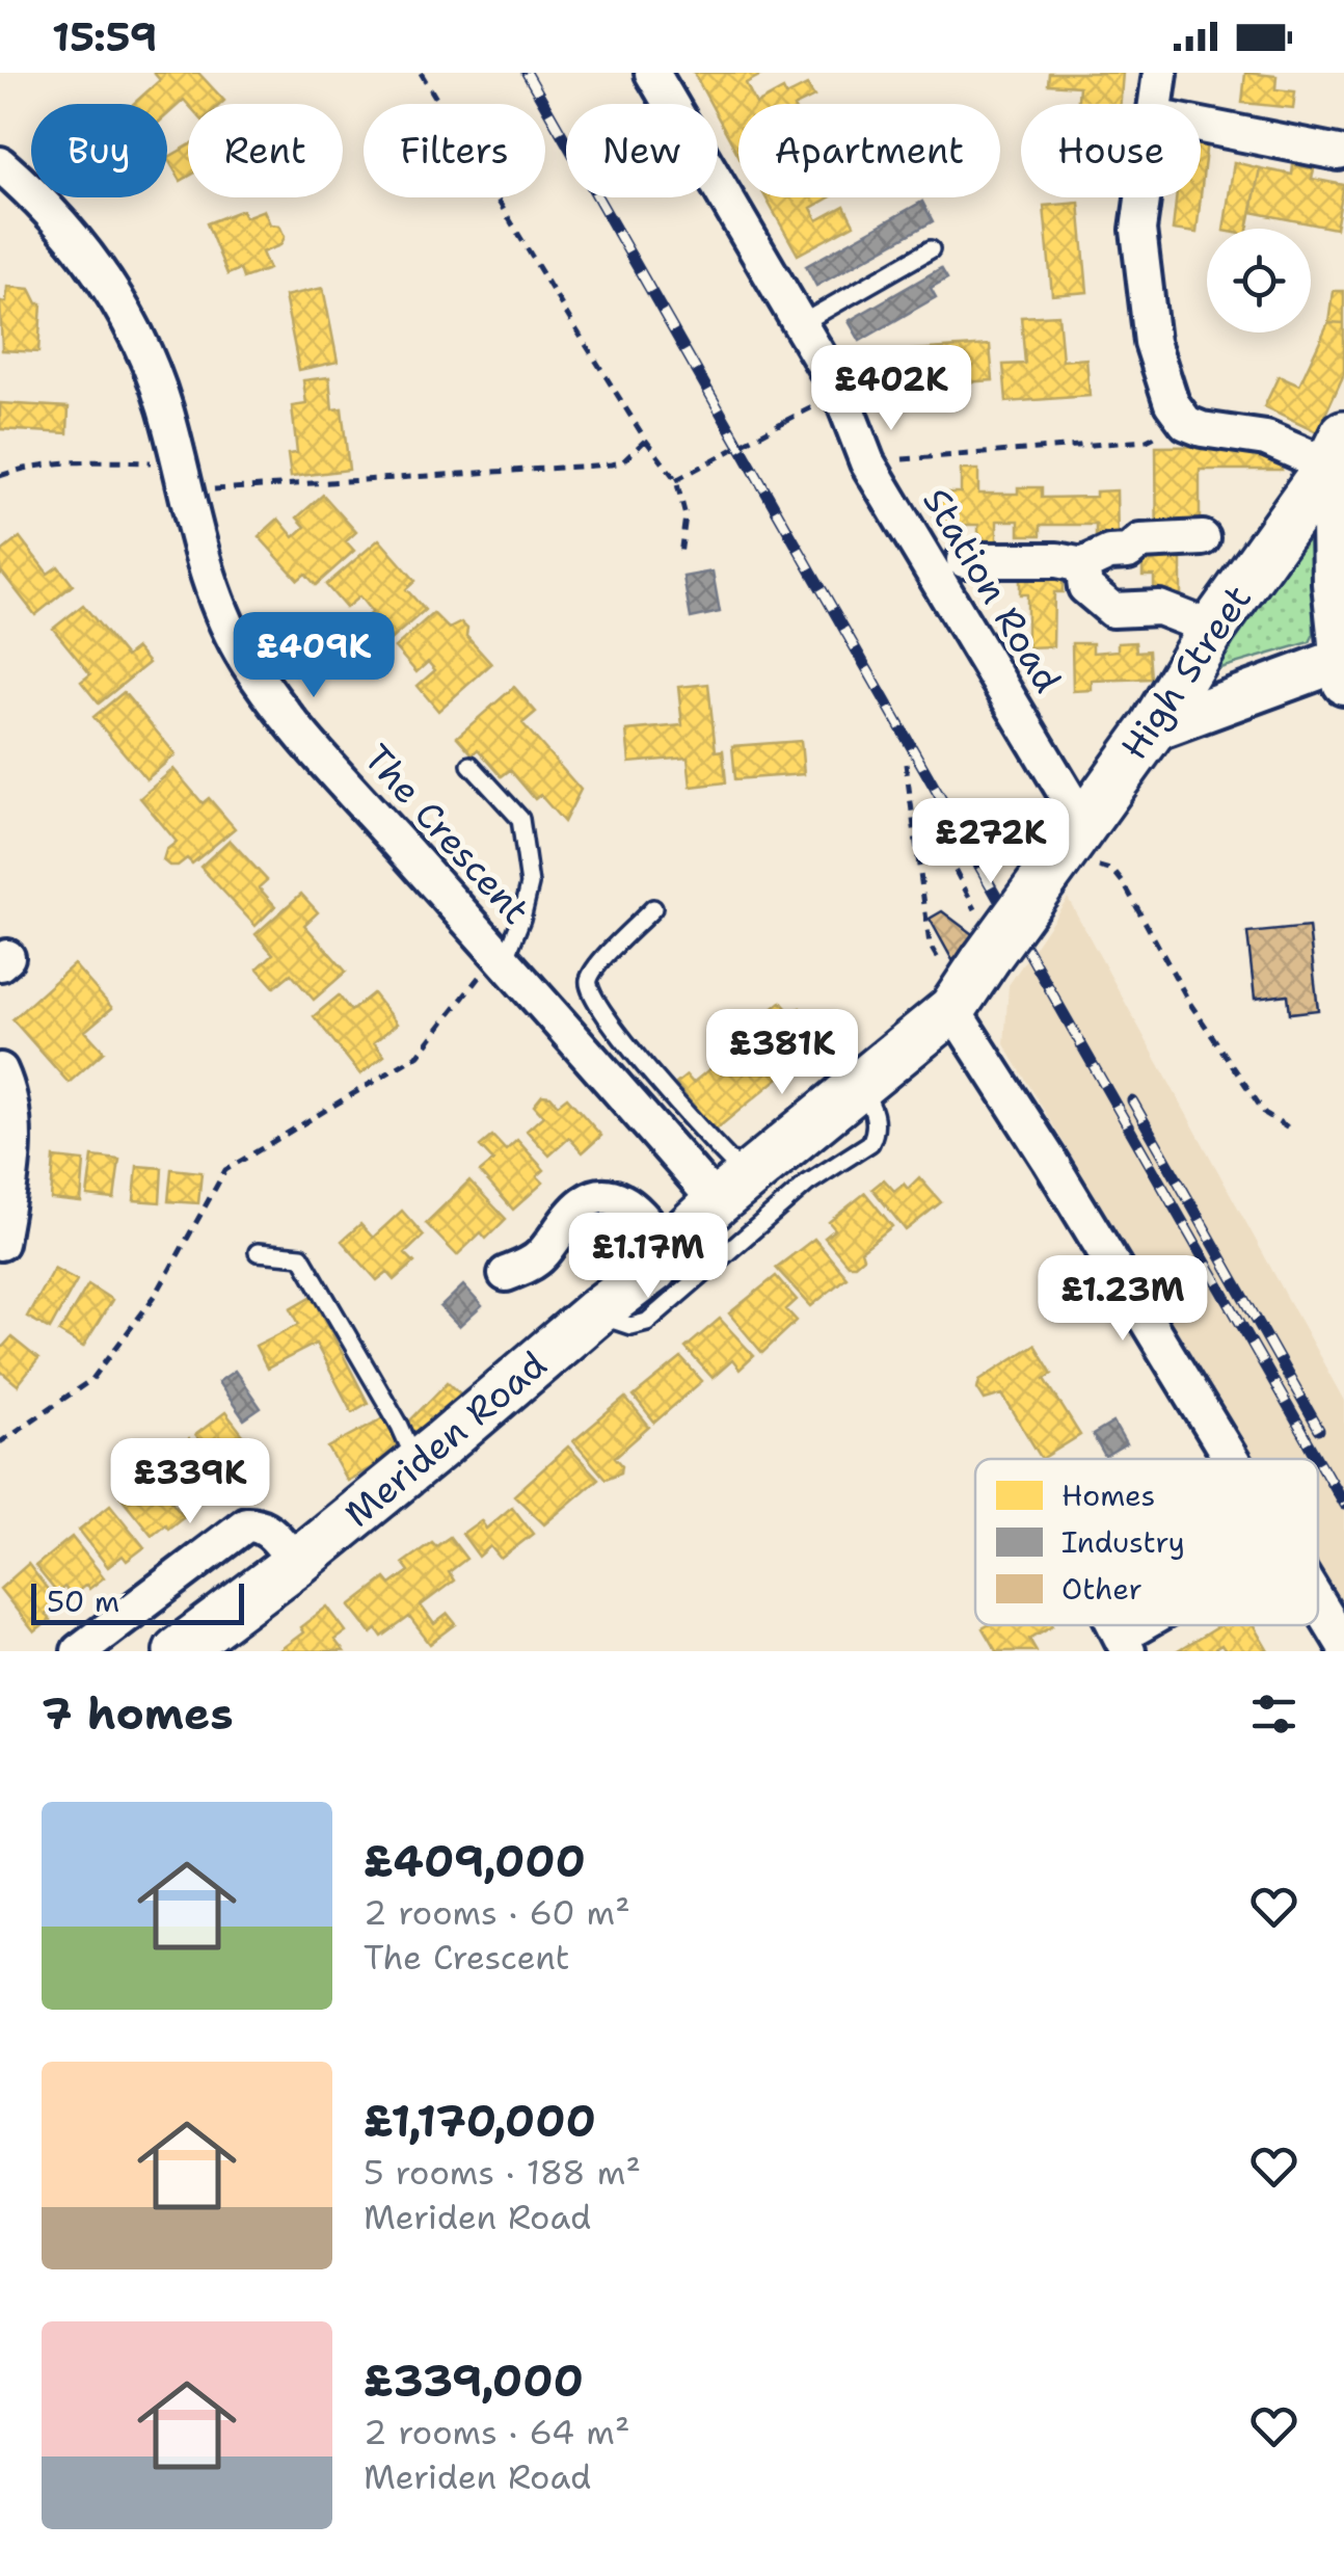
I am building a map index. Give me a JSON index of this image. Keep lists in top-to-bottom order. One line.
{"streets":{"main road":["High Street","Meriden Road"],"street":["Station Road","The Crescent"]},"crossings":[["Station Road","High Street"],["High Street","Meriden Road"],["The Crescent","Meriden Road"]],"legend":["Homes","Industry","Other"],"scale_bar":"50 m","page":{"status":"15:59","chip":["Buy","Rent","Filters","New","Apartment","House"],"price":["£402K","£409K","£272K","£381K","£1.17M","£1.23M","£339K"],"scale":"50 m","heading":"7 homes","list":[{"name":"£409,000","note":"2 rooms · 60 m² · The Crescent"},{"name":"£1,170,000","note":"5 rooms · 188 m² · Meriden Road"},{"name":"£339,000","note":"2 rooms · 64 m² · Meriden Road"}]}}
